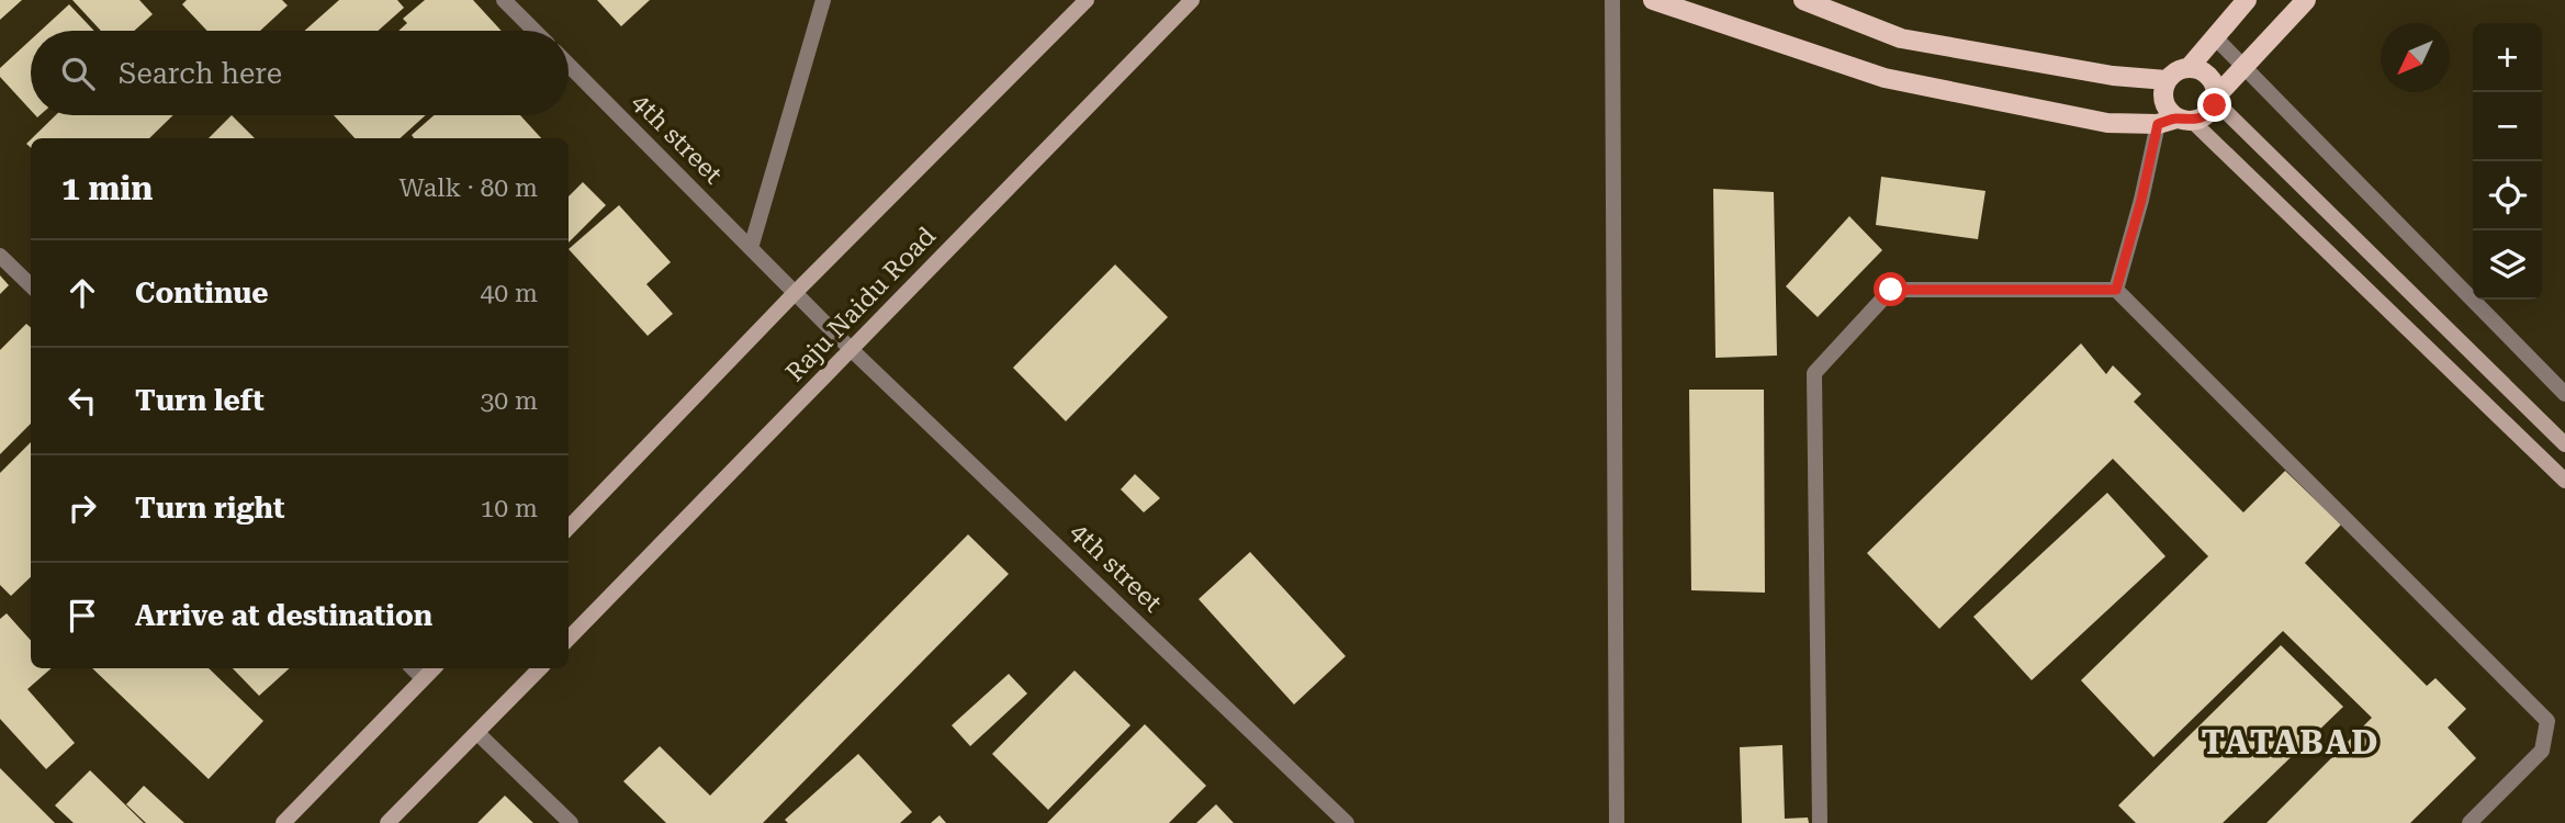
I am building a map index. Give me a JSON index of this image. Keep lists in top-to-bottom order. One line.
{"streets":{"main road":["Raju Naidu Road"],"street":["4th street"]},"crossings":[["4th street","Raju Naidu Road"]],"districts":["TATABAD"],"north":"bottom left","page":{"map_buttons":["+","−"],"search":"Search here","heading":["1 min","Walk · 80 m"],"list":[["Continue","40 m"],["Turn left","30 m"],["Turn right","10 m"],"Arrive at destination"]}}
